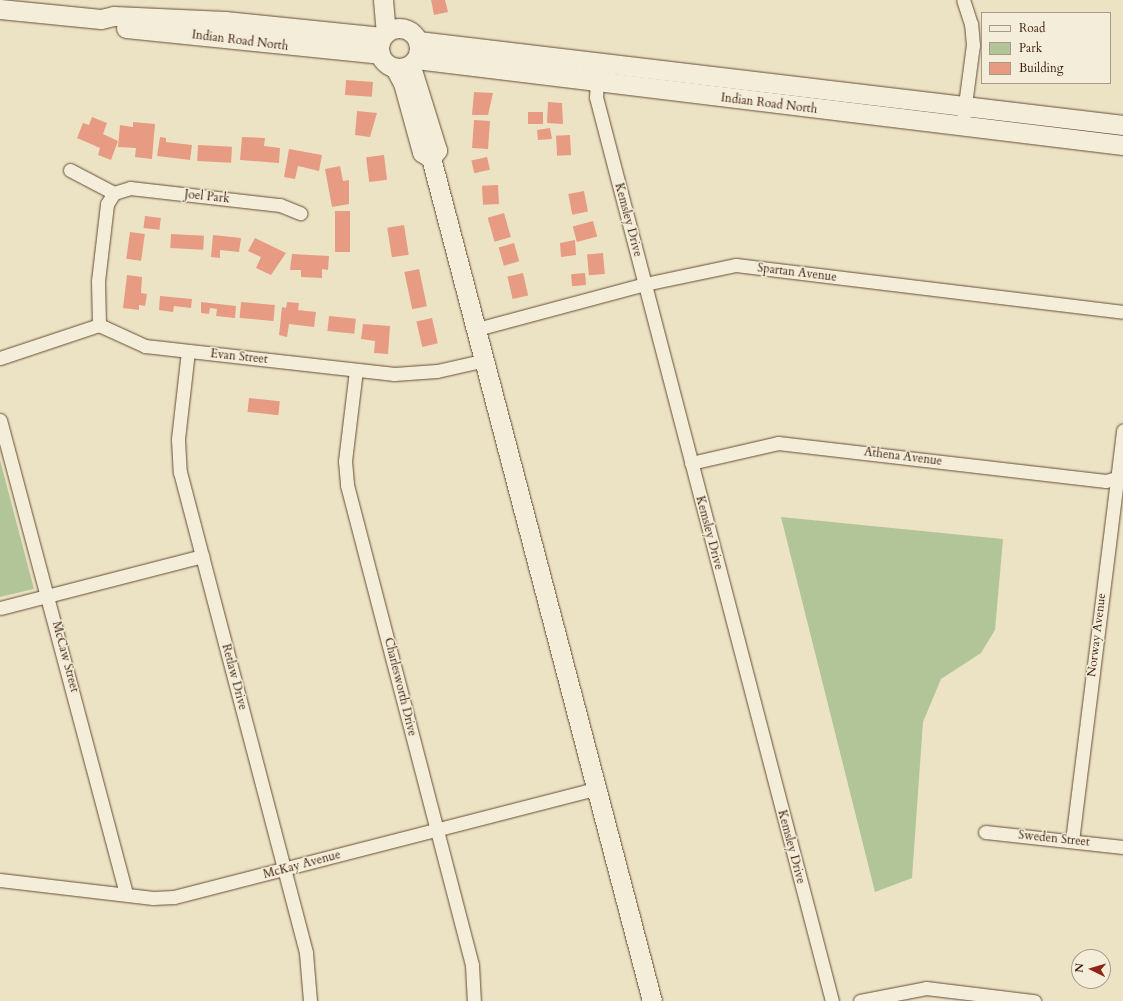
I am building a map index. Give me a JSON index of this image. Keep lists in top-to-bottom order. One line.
{"streets":{"main road":["Indian Road North"],"street":["Joel Park","Kemsley Drive","Spartan Avenue","Evan Street","Athena Avenue","Norway Avenue","McCaw Street","Retlaw Drive","Charlesworth Drive","Sweden Street","McKay Avenue"]},"crossings":[["Indian Road North","Kemsley Drive"],["Kemsley Drive","Spartan Avenue"],["Kemsley Drive","Athena Avenue"],["Evan Street","Retlaw Drive"],["Evan Street","Charlesworth Drive"],["Athena Avenue","Norway Avenue"],["Norway Avenue","Sweden Street"],["McCaw Street","McKay Avenue"],["Retlaw Drive","McKay Avenue"],["Charlesworth Drive","McKay Avenue"]],"legend":["Road","Park","Building"],"north":"left"}
